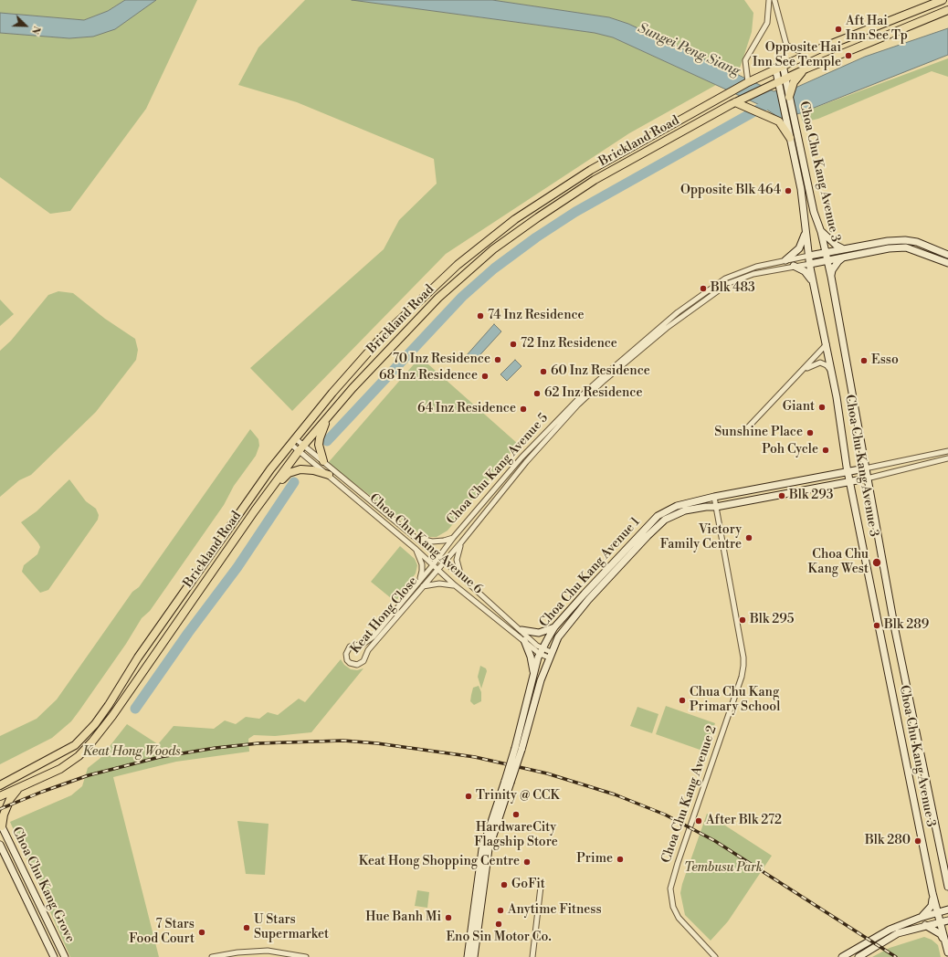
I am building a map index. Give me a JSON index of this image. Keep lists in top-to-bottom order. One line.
{"streets":{"main road":["Brickland Road"],"street":["Choa Chu Kang Avenue 3","Choa Chu Kang Avenue 5","Choa Chu Kang Avenue 6","Choa Chu Kang Avenue 1","Keat Hong Close","Choa Chu Kang Avenue 2","Choa Chu Kang Grove"]},"crossings":[["Brickland Road","Choa Chu Kang Avenue 3"],["Brickland Road","Choa Chu Kang Avenue 6"],["Choa Chu Kang Avenue 3","Choa Chu Kang Avenue 5"],["Choa Chu Kang Avenue 3","Choa Chu Kang Avenue 1"],["Choa Chu Kang Avenue 5","Choa Chu Kang Avenue 6"],["Choa Chu Kang Avenue 5","Keat Hong Close"],["Choa Chu Kang Avenue 6","Choa Chu Kang Avenue 1"],["Choa Chu Kang Avenue 6","Keat Hong Close"],["Choa Chu Kang Avenue 1","Choa Chu Kang Avenue 2"]],"water":["Sungei Peng Siang"],"parks":["Keat Hong Woods","Tembusu Park"],"places":["Aft Hai Inn See Tp","Opposite Hai Inn See Temple","Opposite Blk 464","Blk 483","74 Inz Residence","72 Inz Residence","70 Inz Residence","Esso","60 Inz Residence","68 Inz Residence","62 Inz Residence","Giant","64 Inz Residence","Sunshine Place","Poh Cycle","Blk 293","Victory Family Centre","Choa Chu Kang West","Blk 295","Blk 289","Chua Chu Kang Primary School","Trinity @ CCK","HardwareCity Flagship Store","After Blk 272","Blk 280","Prime","Keat Hong Shopping Centre","GoFit","Anytime Fitness","Hue Banh Mi","Eno Sin Motor Co.","U Stars Supermarket","7 Stars Food Court"],"north":"bottom right"}
